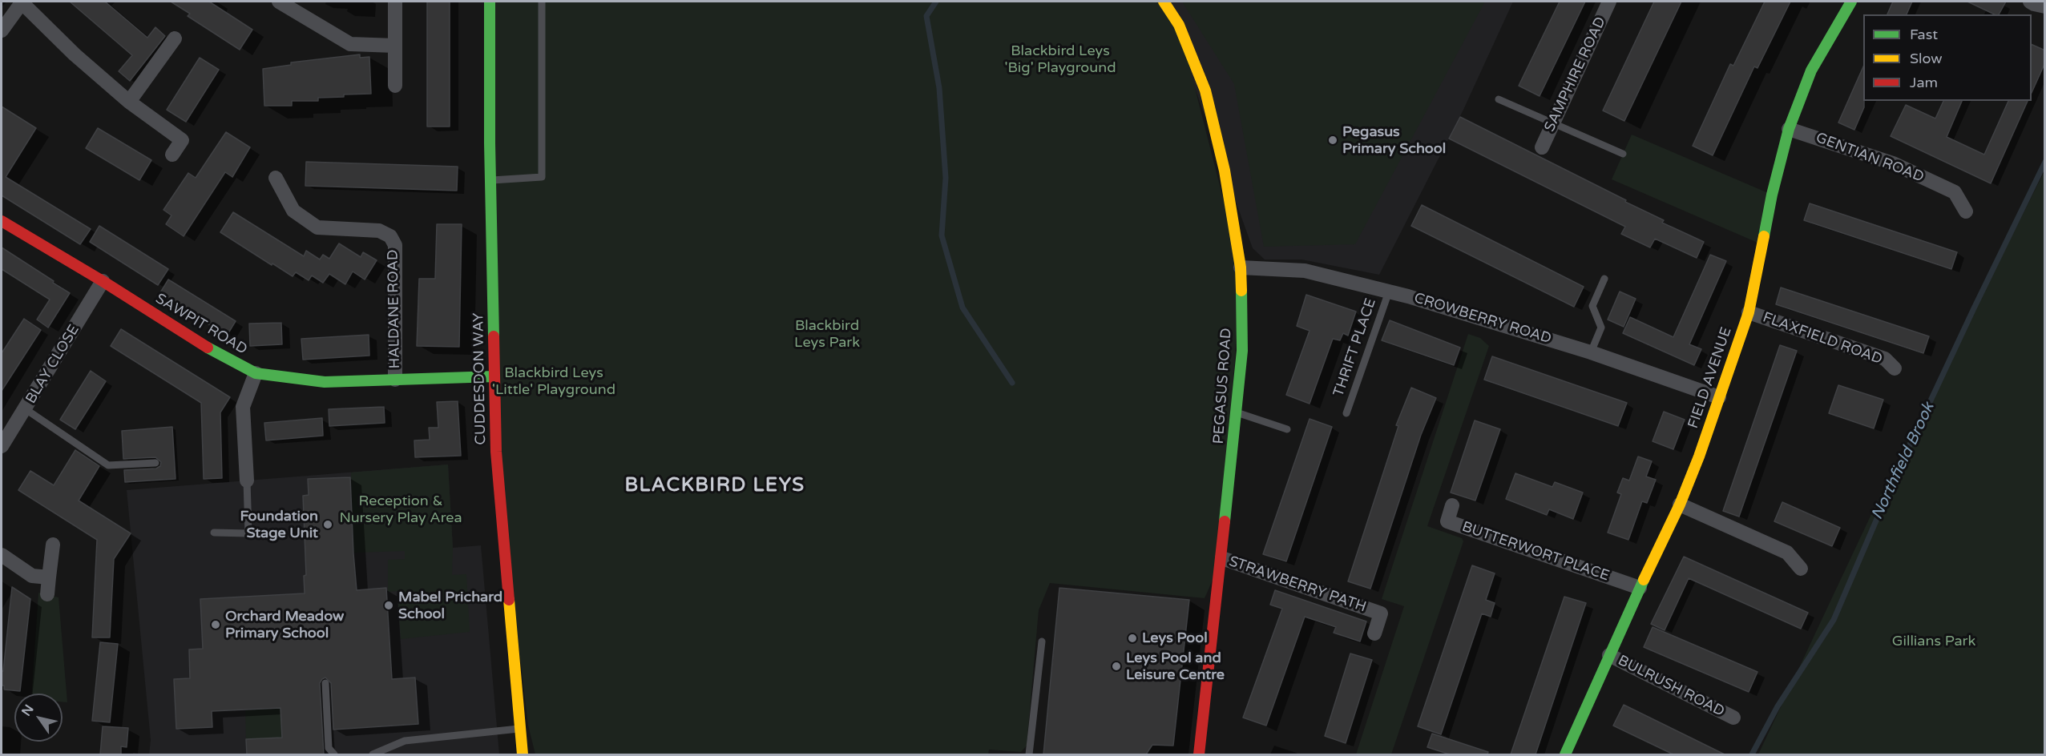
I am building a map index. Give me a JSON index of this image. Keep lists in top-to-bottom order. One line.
{"streets":{"street":["SAMPHIRE ROAD","GENTIAN ROAD","HALDANE ROAD","CROWBERRY ROAD","SAWPIT ROAD","FLAXFIELD ROAD","BLAY CLOSE","FIELD AVENUE","CUDDESDON WAY","PEGASUS ROAD","BUTTERWORT PLACE","STRAWBERRY PATH","BULRUSH ROAD"],"lane":["THRIFT PLACE"]},"crossings":[["GENTIAN ROAD","FIELD AVENUE"],["HALDANE ROAD","SAWPIT ROAD"],["CROWBERRY ROAD","THRIFT PLACE"],["CROWBERRY ROAD","FIELD AVENUE"],["CROWBERRY ROAD","PEGASUS ROAD"],["SAWPIT ROAD","BLAY CLOSE"],["SAWPIT ROAD","CUDDESDON WAY"],["FLAXFIELD ROAD","FIELD AVENUE"],["FIELD AVENUE","BUTTERWORT PLACE"],["FIELD AVENUE","BULRUSH ROAD"],["PEGASUS ROAD","STRAWBERRY PATH"]],"districts":["BLACKBIRD LEYS"],"water":["Northfield Brook"],"parks":["Blackbird Leys 'Big' Playground","Blackbird Leys Park","Blackbird Leys 'Little' Playground","Reception & Nursery Play Area","Gillians Park"],"places":["Pegasus Primary School","Foundation Stage Unit","Mabel Prichard School","Orchard Meadow Primary School","Leys Pool","Leys Pool and Leisure Centre"],"legend":["Fast","Slow","Jam"],"north":"top left"}
